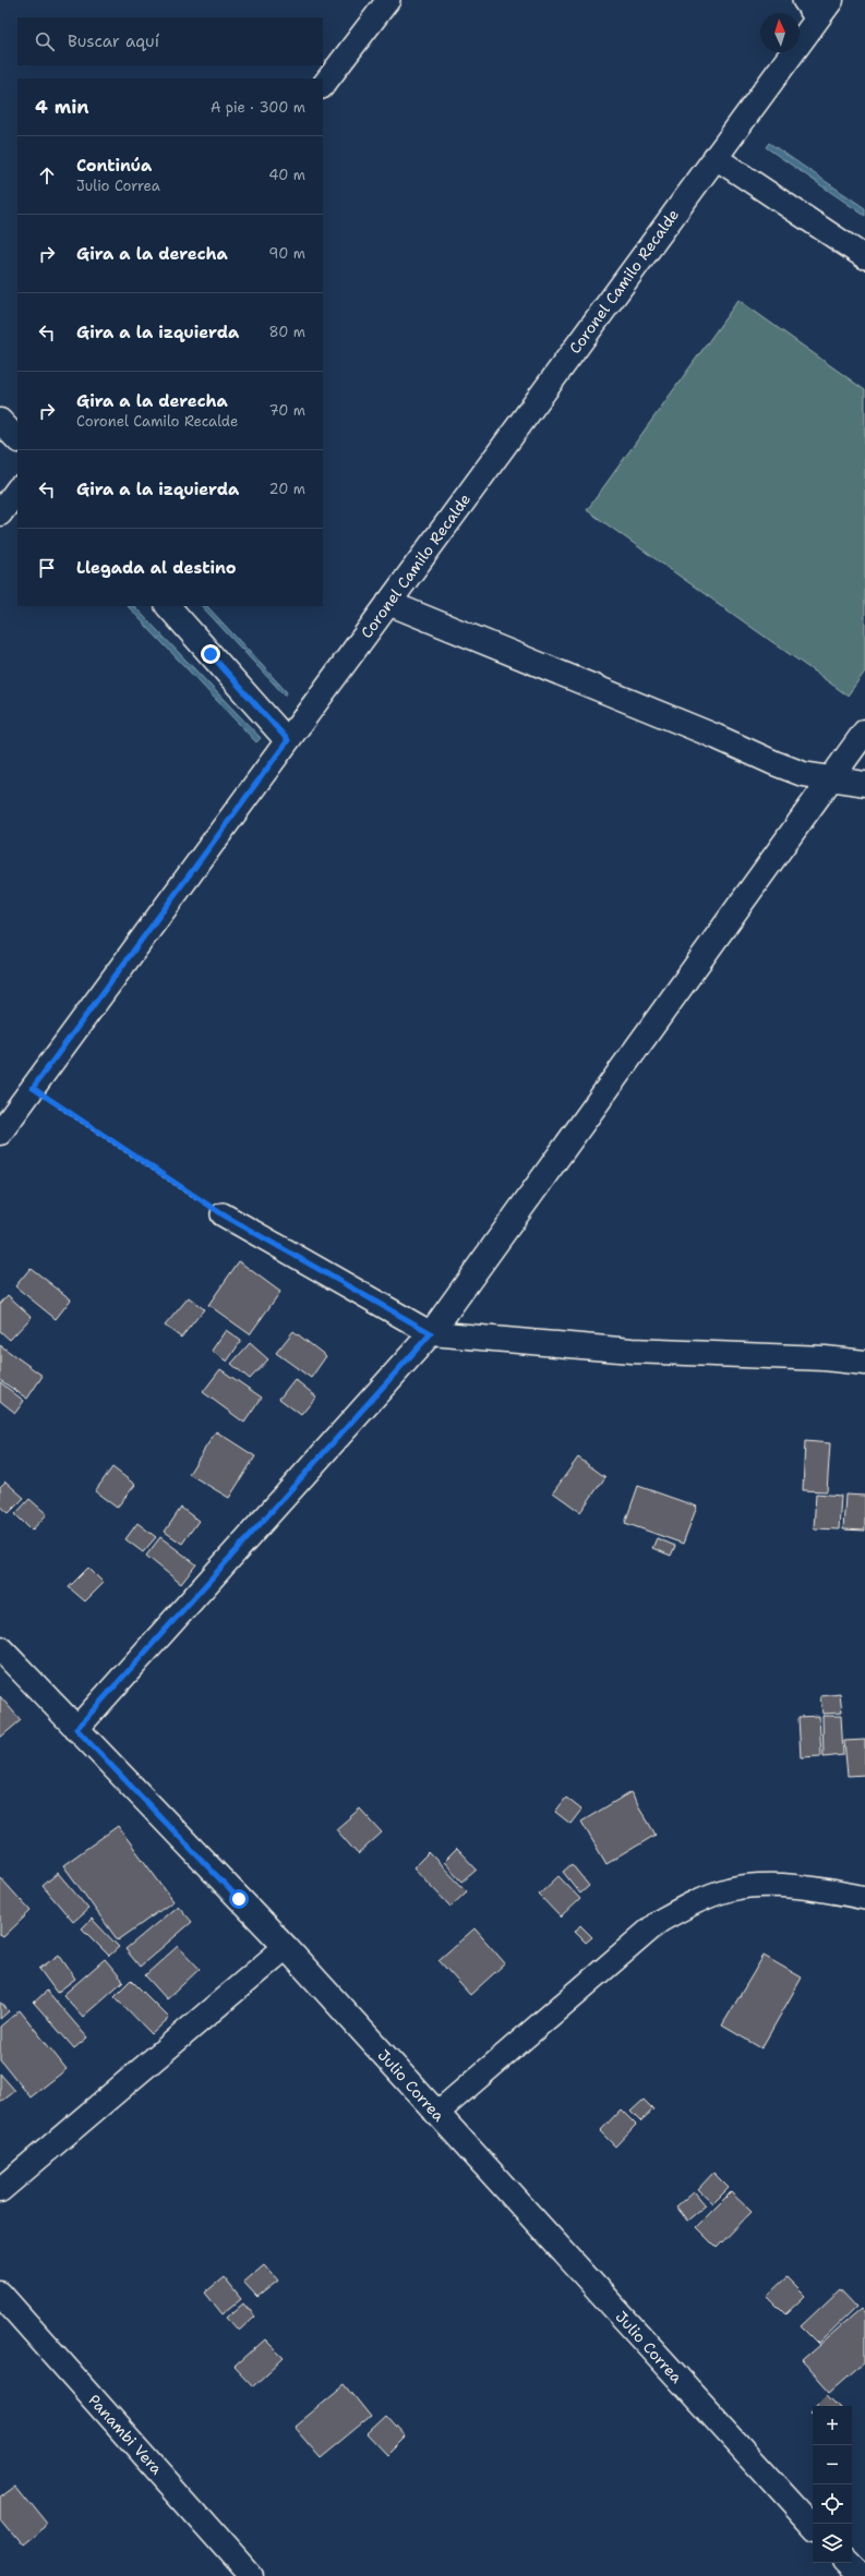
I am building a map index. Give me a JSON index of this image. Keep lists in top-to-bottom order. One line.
{"streets":{"street":["Coronel Camilo Recalde","Julio Correa","Panambi Vera"]},"north":"top","page":{"search":"Buscar aquí","heading":["4 min","A pie · 300 m"],"list":[["Continúa","Julio Correa","40 m"],["Gira a la derecha","90 m"],["Gira a la izquierda","80 m"],["Gira a la derecha","Coronel Camilo Recalde","70 m"],["Gira a la izquierda","20 m"],"Llegada al destino"],"map_buttons":["+","−"]}}
